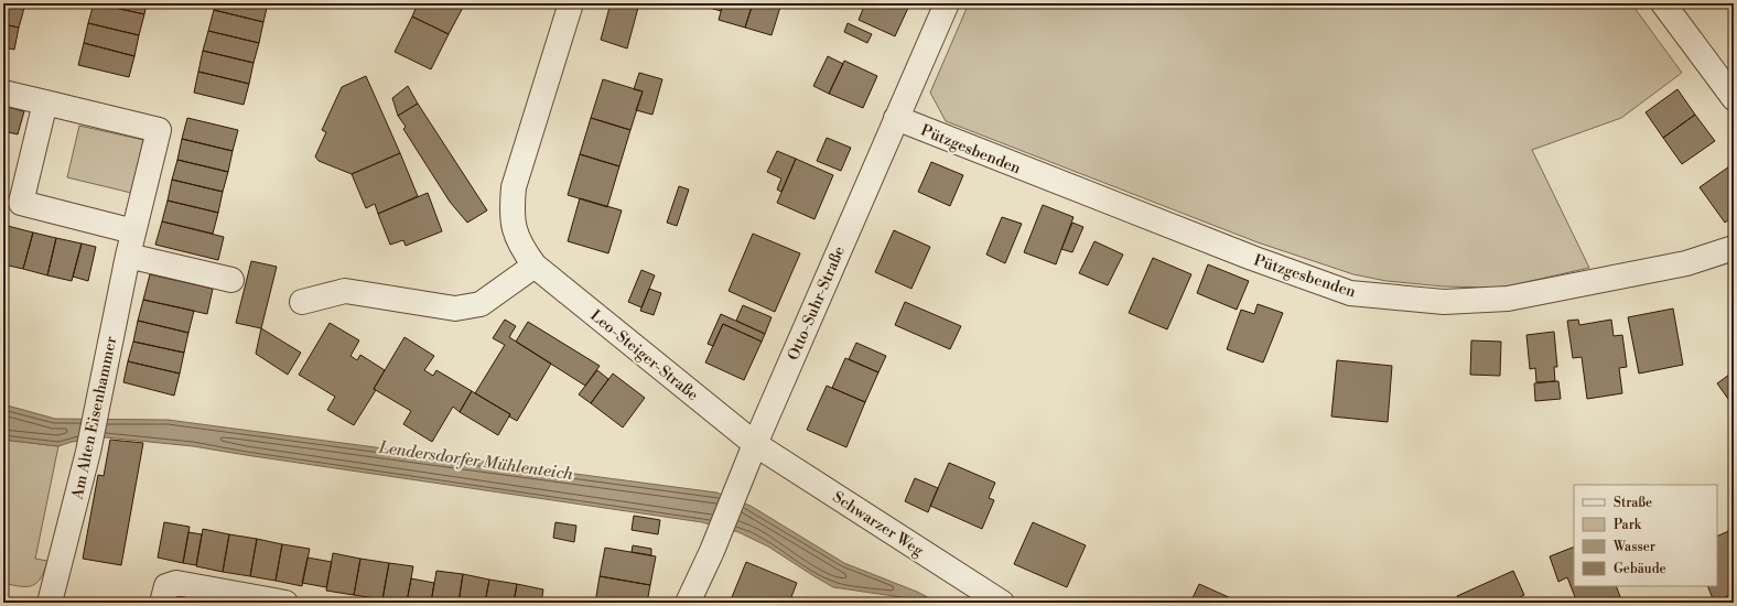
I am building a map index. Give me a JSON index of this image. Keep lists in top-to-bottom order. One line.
{"streets":{"street":["Pützgesbenden","Otto-Suhr-Straße","Leo-Steiger-Straße","Am Alten Eisenhammer","Schwarzer Weg"]},"crossings":[["Pützgesbenden","Otto-Suhr-Straße"],["Otto-Suhr-Straße","Leo-Steiger-Straße"],["Otto-Suhr-Straße","Schwarzer Weg"],["Leo-Steiger-Straße","Schwarzer Weg"]],"water":["Lendersdorfer Mühlenteich"],"legend":["Straße","Park","Wasser","Gebäude"]}
